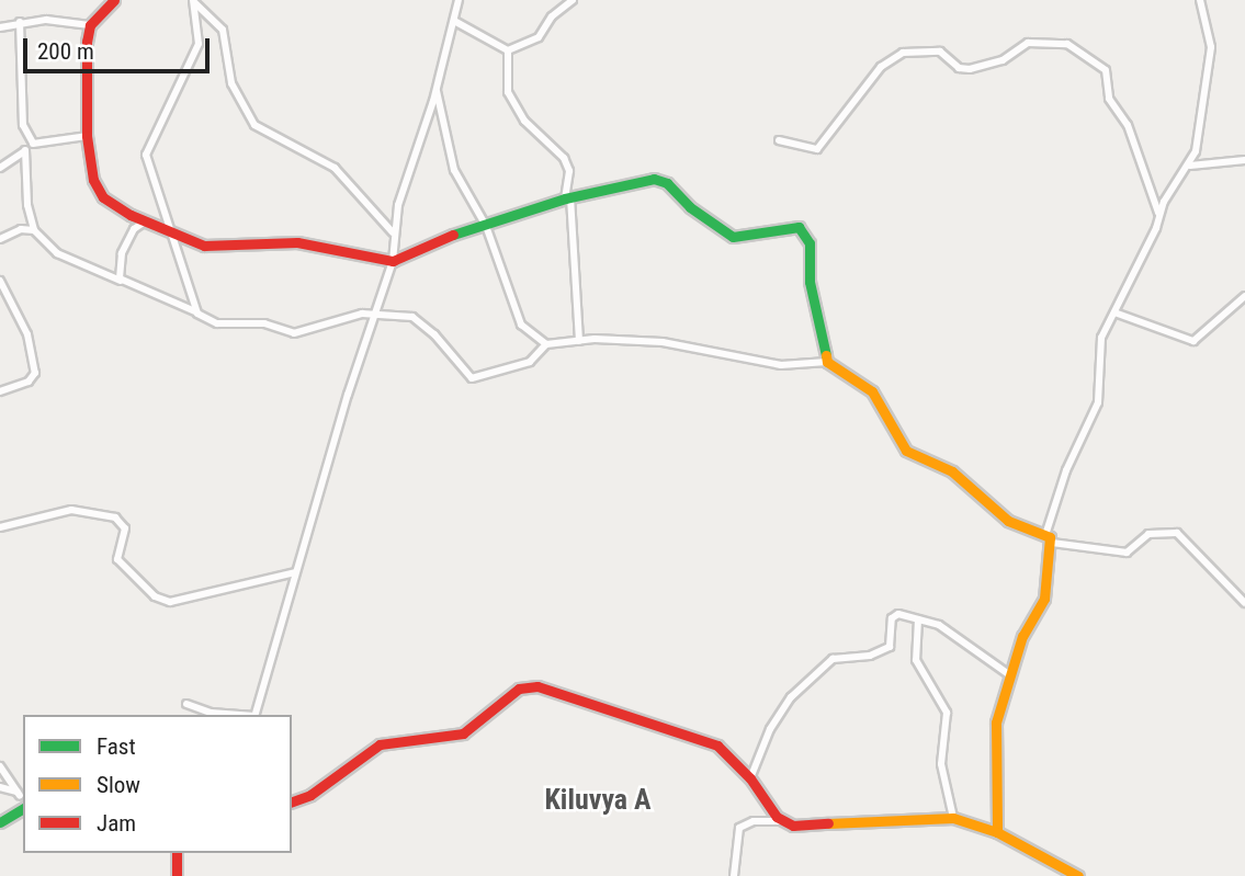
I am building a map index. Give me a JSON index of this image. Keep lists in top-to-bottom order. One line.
{"districts":["Kiluvya A"],"legend":["Fast","Slow","Jam"],"scale_bar":"200 m"}
